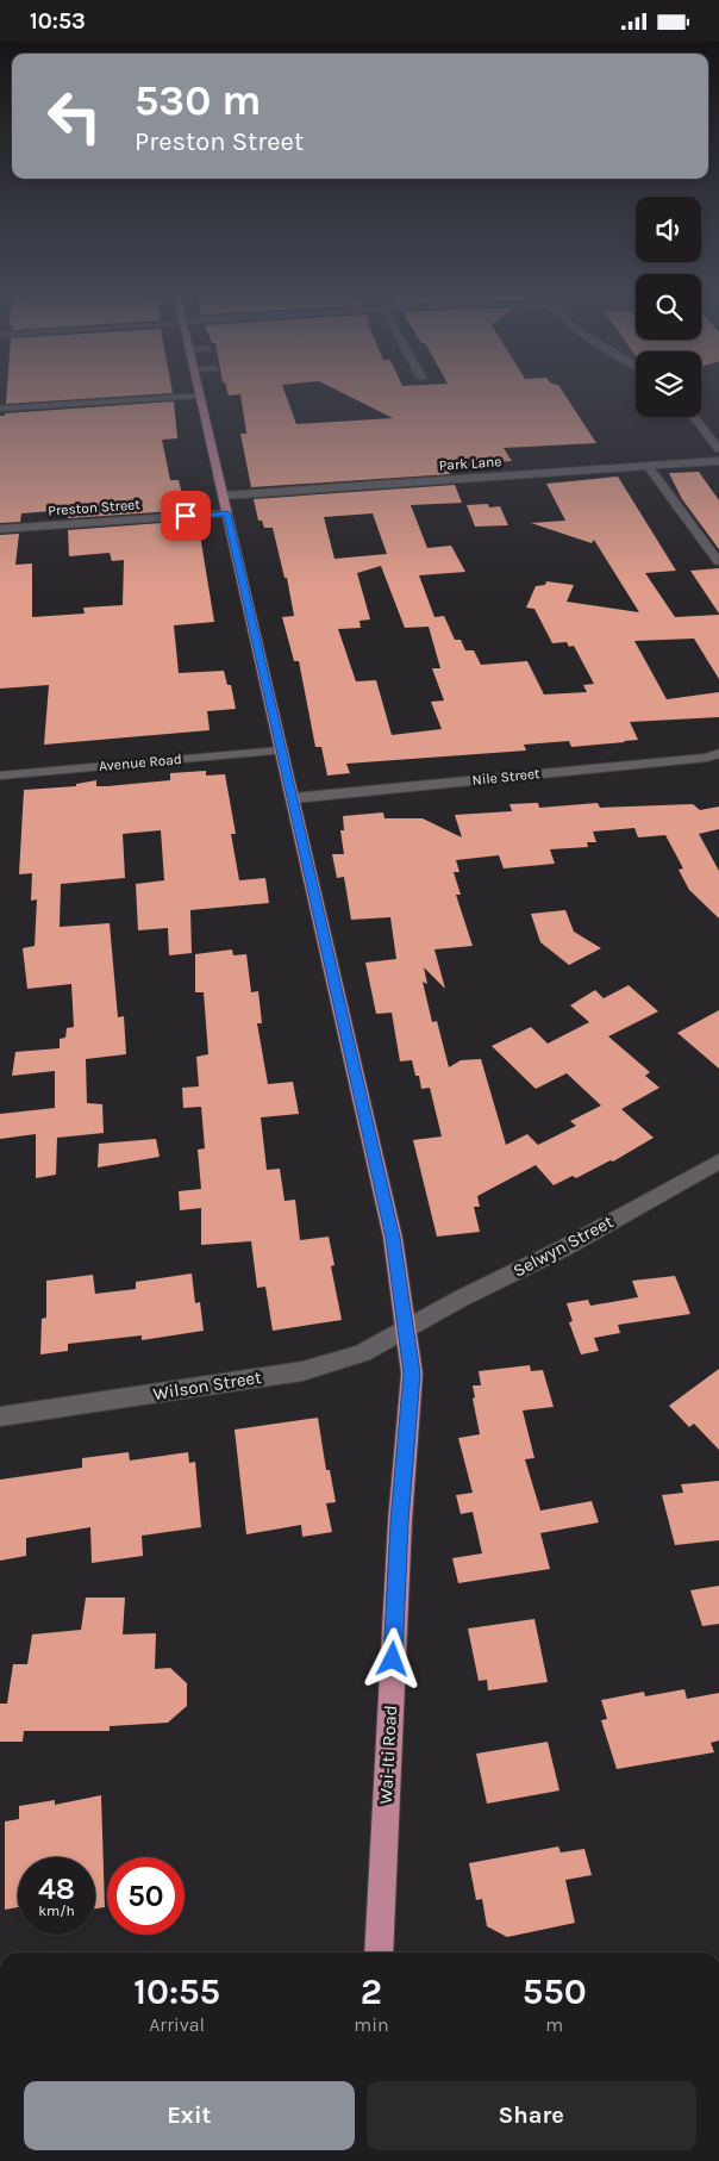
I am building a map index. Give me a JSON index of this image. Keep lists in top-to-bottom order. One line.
{"streets":{"main road":["Wai-Iti Road"],"street":["Park Lane","Preston Street","Avenue Road","Nile Street","Selwyn Street","Wilson Street"]},"crossings":[["Park Lane","Wai-Iti Road"],["Preston Street","Wai-Iti Road"],["Avenue Road","Wai-Iti Road"],["Nile Street","Wai-Iti Road"],["Selwyn Street","Wilson Street"],["Selwyn Street","Wai-Iti Road"],["Wilson Street","Wai-Iti Road"]],"page":{"status":"10:53","turn":["530 m","Preston Street"],"speed":"48 km/h","limit":"50","eta":["10:55","Arrival","2","min","550","m"],"buttons":["Exit","Share"]}}
